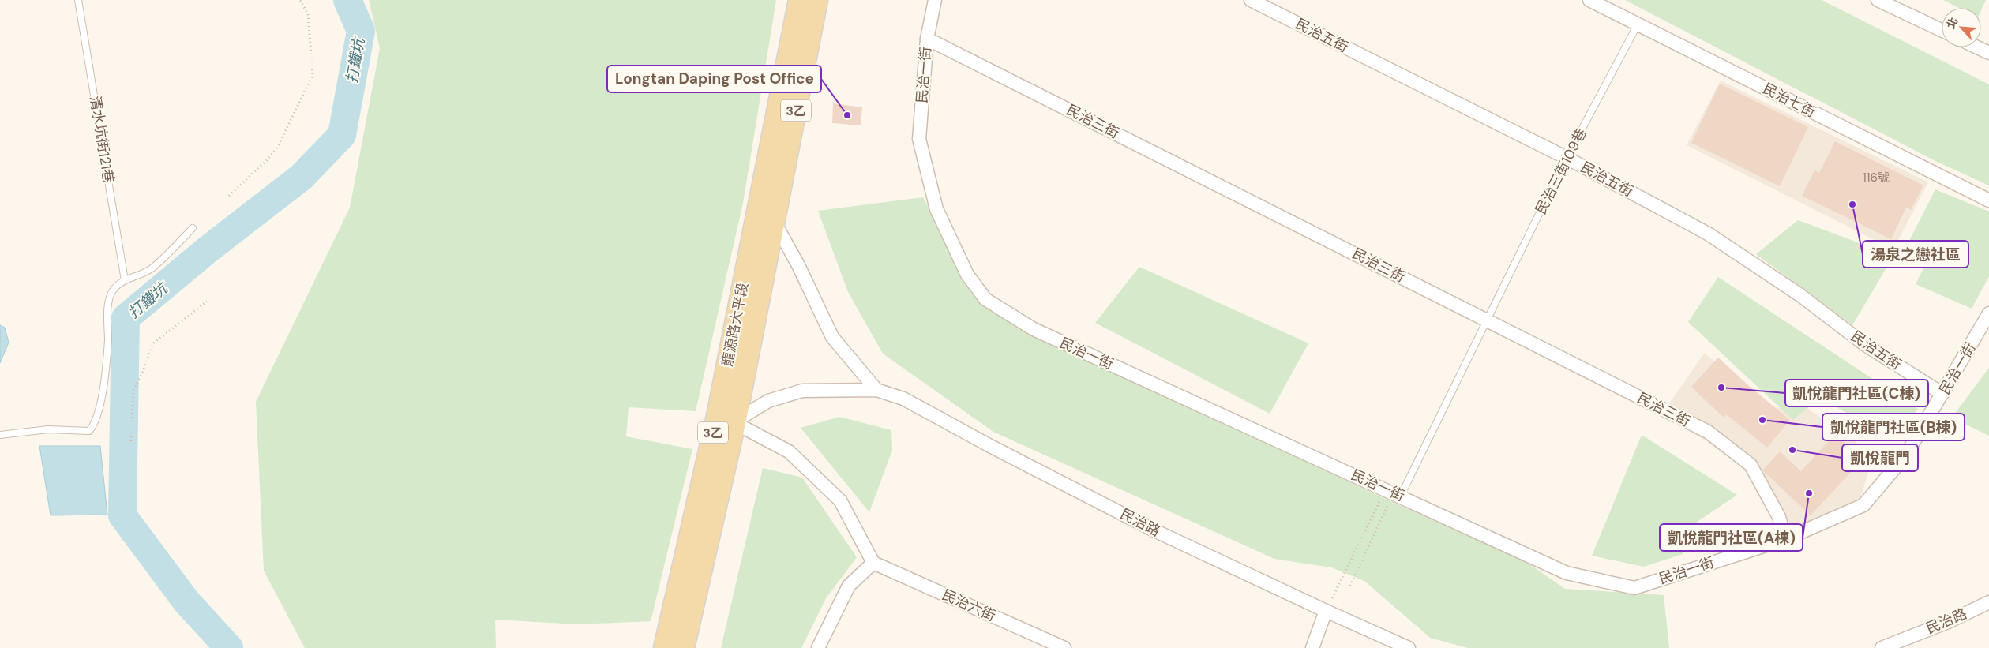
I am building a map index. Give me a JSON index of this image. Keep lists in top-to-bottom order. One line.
{"streets":{"main road":["3乙","龍源路大平段"],"street":["民治五街","民治一街","民治七街","民治三街","民治路","民治六街"],"lane":["清水坑街121巷","民治三街109巷"]},"crossings":[["民治五街","民治一街"],["民治五街","民治三街109巷"],["民治一街","民治三街"],["民治一街","民治三街109巷"],["民治七街","民治三街109巷"],["民治三街","民治三街109巷"]],"water":["打鐵坑"],"places":["Longtan Daping Post Office","湯泉之戀社區","凱悅龍門社區(C棟)","凱悅龍門社區(B棟)","凱悅龍門","凱悅龍門社區(A棟)"],"house_numbers":["116號"],"north":"top left"}
